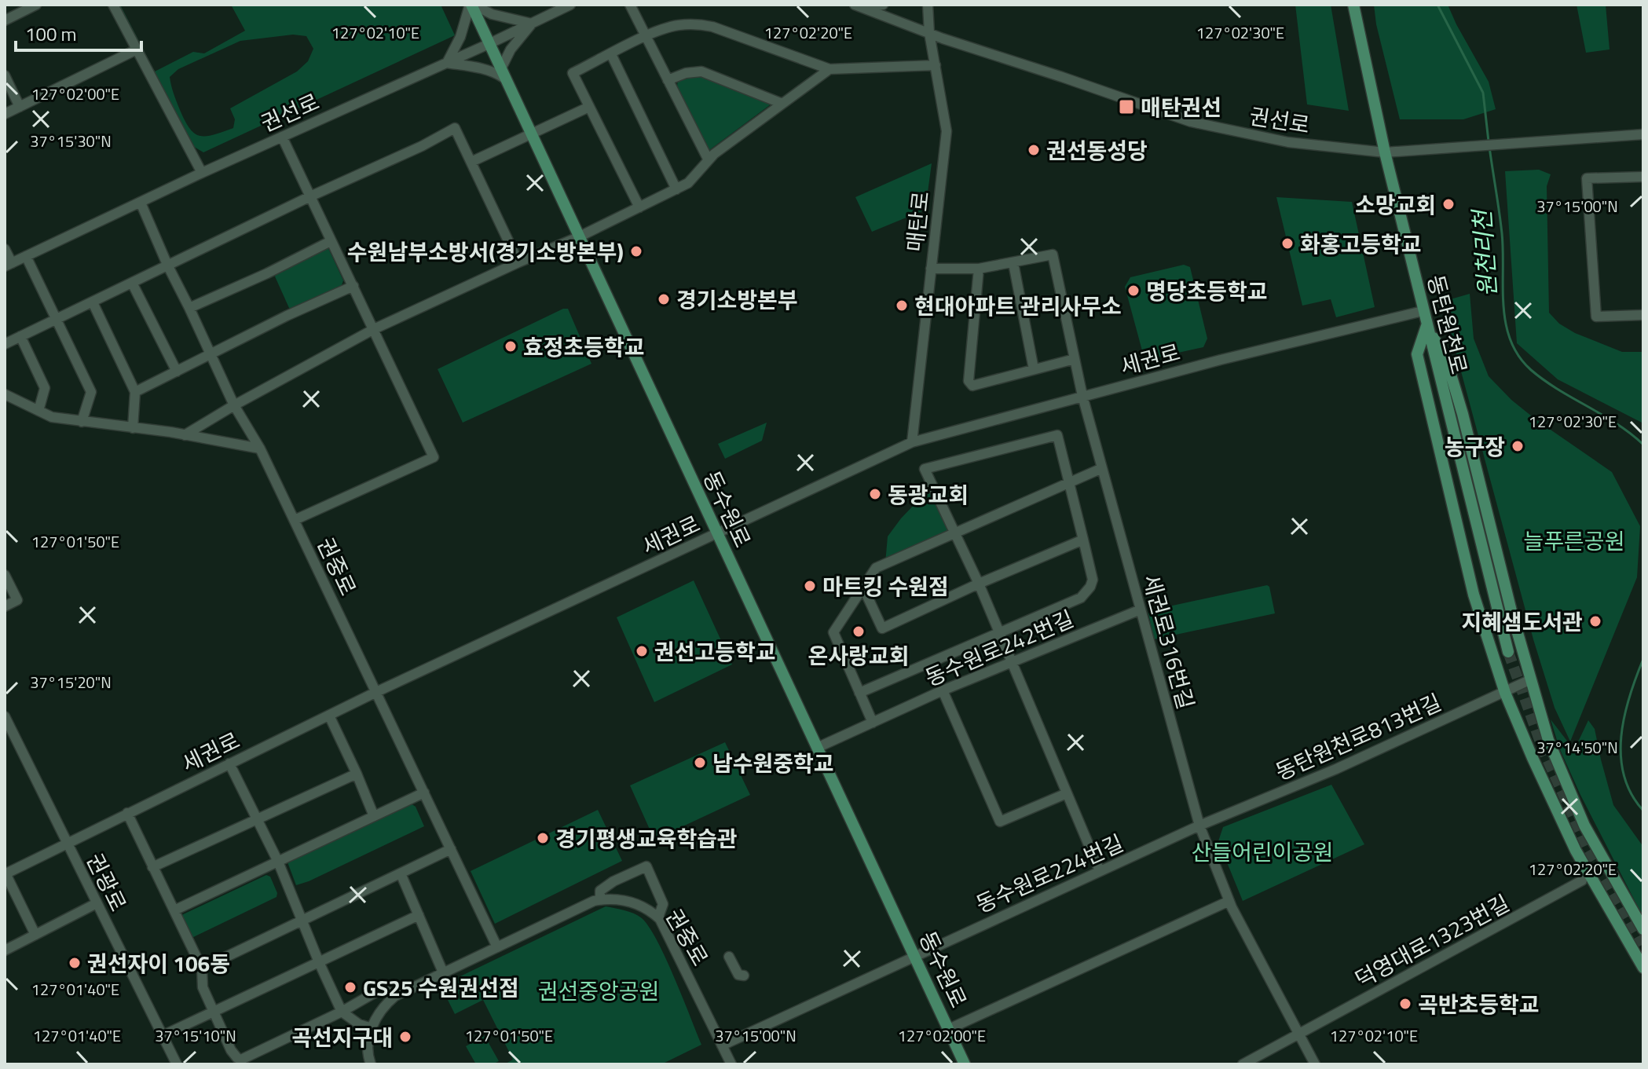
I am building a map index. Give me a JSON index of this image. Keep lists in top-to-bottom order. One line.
{"streets":{"main road":["동탄원천로","동수원로"],"street":["권선로","매탄로","세권로","권중로","세권로316번길","동수원로242번길","동탄원천로813번길","동수원로224번길","권광로","덕영대로1323번길"]},"crossings":[["권선로","매탄로"],["권선로","동탄원천로"],["권선로","동수원로"],["권선로","권중로"],["매탄로","세권로"],["동탄원천로","세권로"],["세권로","동수원로"],["세권로","권중로"],["세권로","세권로316번길"],["세권로","권광로"],["동수원로","동수원로242번길"],["동수원로","동수원로224번길"],["권중로","동수원로224번길"],["세권로316번길","동수원로242번길"],["세권로316번길","동탄원천로813번길"],["세권로316번길","동수원로224번길"],["동탄원천로813번길","동수원로224번길"]],"water":["원천리천"],"parks":["늘푸른공원","산들어린이공원","권선중앙공원"],"places":{"transit":["매탄권선"],"other":["권선동성당","소망교회","화홍고등학교","수원남부소방서(경기소방본부)","명당초등학교","경기소방본부","현대아파트 관리사무소","효정초등학교","농구장","동광교회","마트킹 수원점","지혜샘도서관","온사랑교회","권선고등학교","남수원중학교","경기평생교육학습관","권선자이 106동","GS25 수원권선점","곡반초등학교","곡선지구대"]},"scale_bar":"100 m","coordinates":["127°02'10\"E","127°02'20\"E","127°02'30\"E","127°02'00\"E","37°15'30\"N","37°15'00\"N","127°01'50\"E","37°15'20\"N","37°14'50\"N","127°01'40\"E","37°15'10\"N"]}
